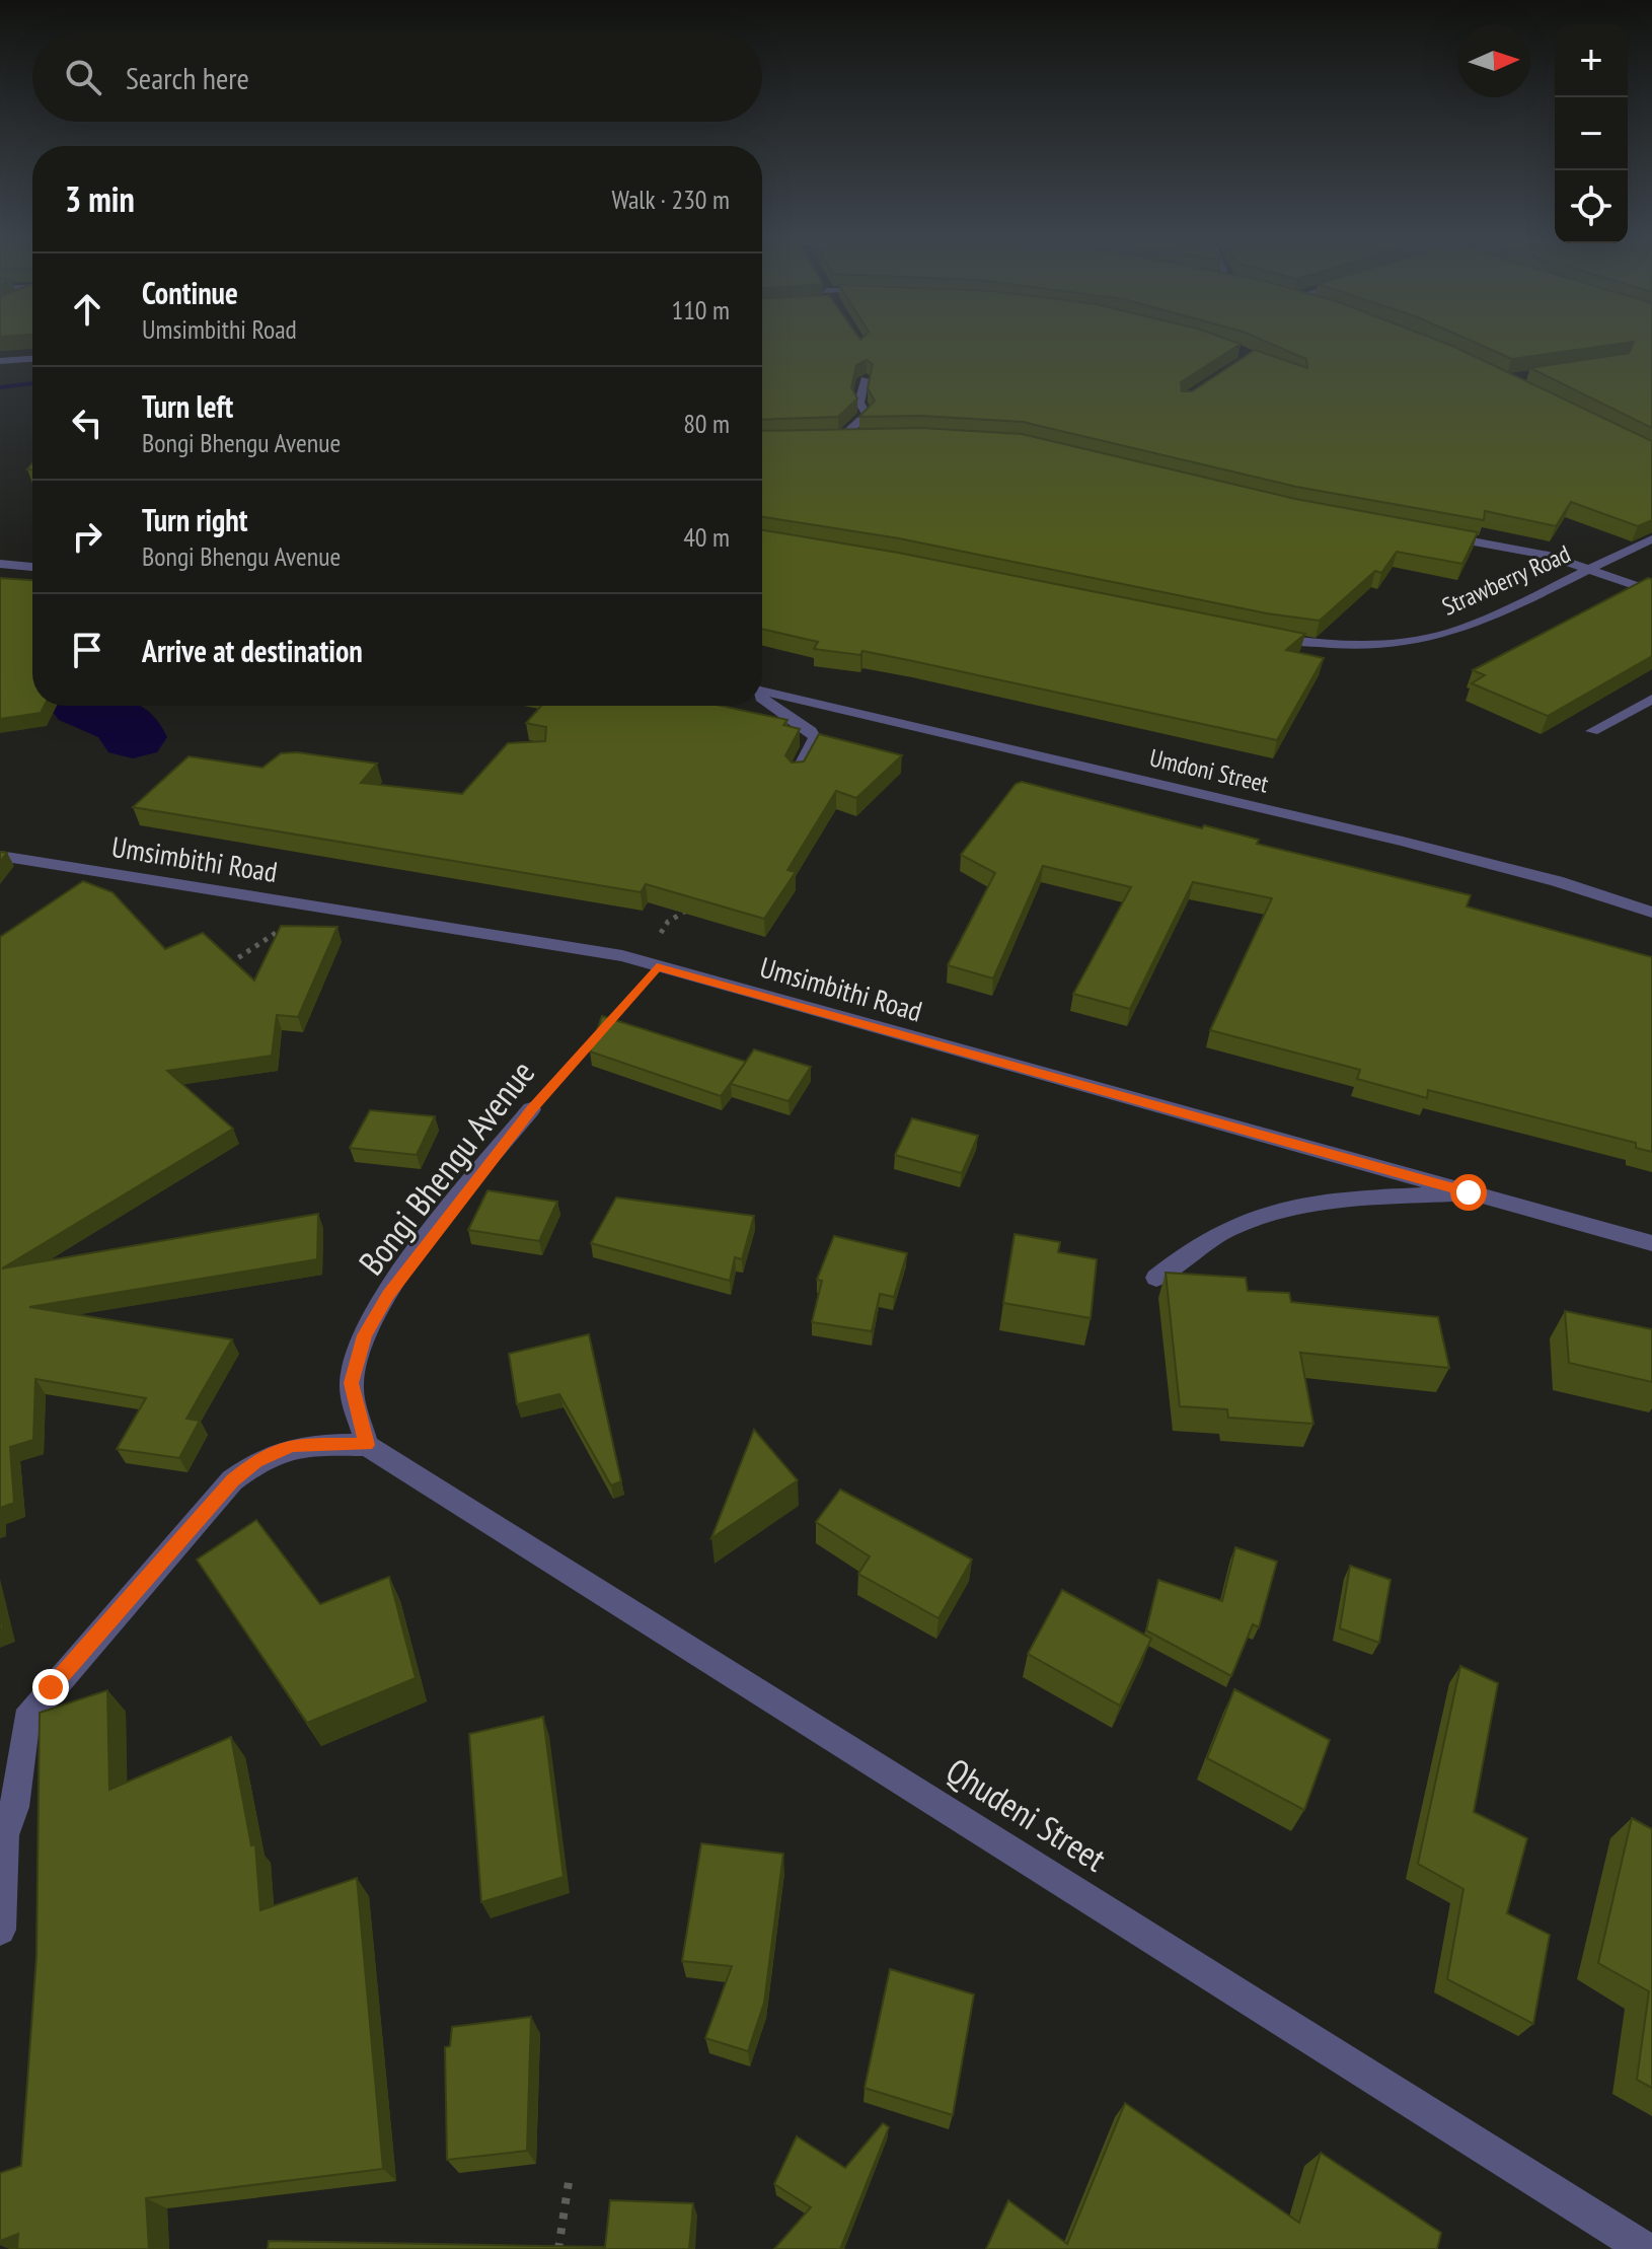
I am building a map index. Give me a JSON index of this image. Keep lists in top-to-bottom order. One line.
{"streets":{"street":["Strawberry Road","Umdoni Street","Umsimbithi Road","Bongi Bhengu Avenue","Qhudeni Street"]},"crossings":[["Umsimbithi Road","Bongi Bhengu Avenue"],["Bongi Bhengu Avenue","Qhudeni Street"]],"north":"right","page":{"map_buttons":["+","−"],"search":"Search here","heading":["3 min","Walk · 230 m"],"list":[["Continue","Umsimbithi Road","110 m"],["Turn left","Bongi Bhengu Avenue","80 m"],["Turn right","Bongi Bhengu Avenue","40 m"],"Arrive at destination"]}}
